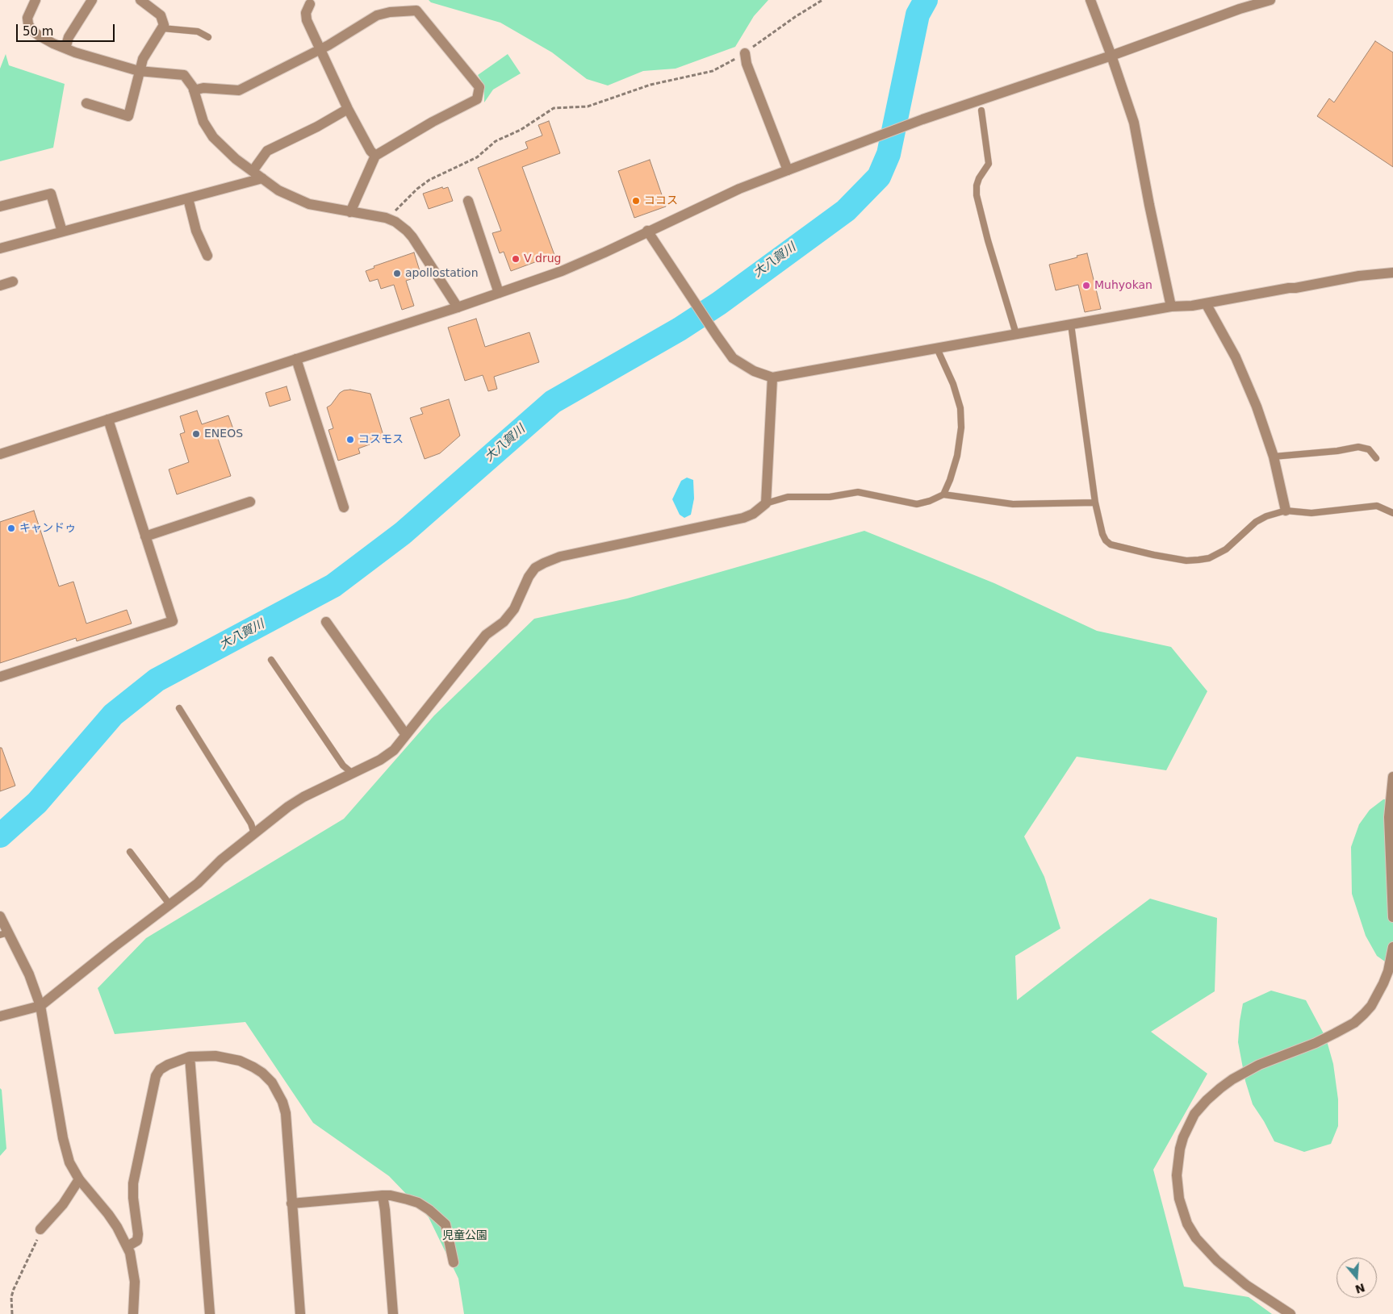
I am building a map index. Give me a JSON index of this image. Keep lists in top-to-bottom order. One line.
{"water":["大八賀川"],"parks":["児童公園"],"places":["ココス","V drug","apollostation","Muhyokan","ENEOS","コスモス","キャンドゥ"],"scale_bar":"50 m","north":"bottom"}
